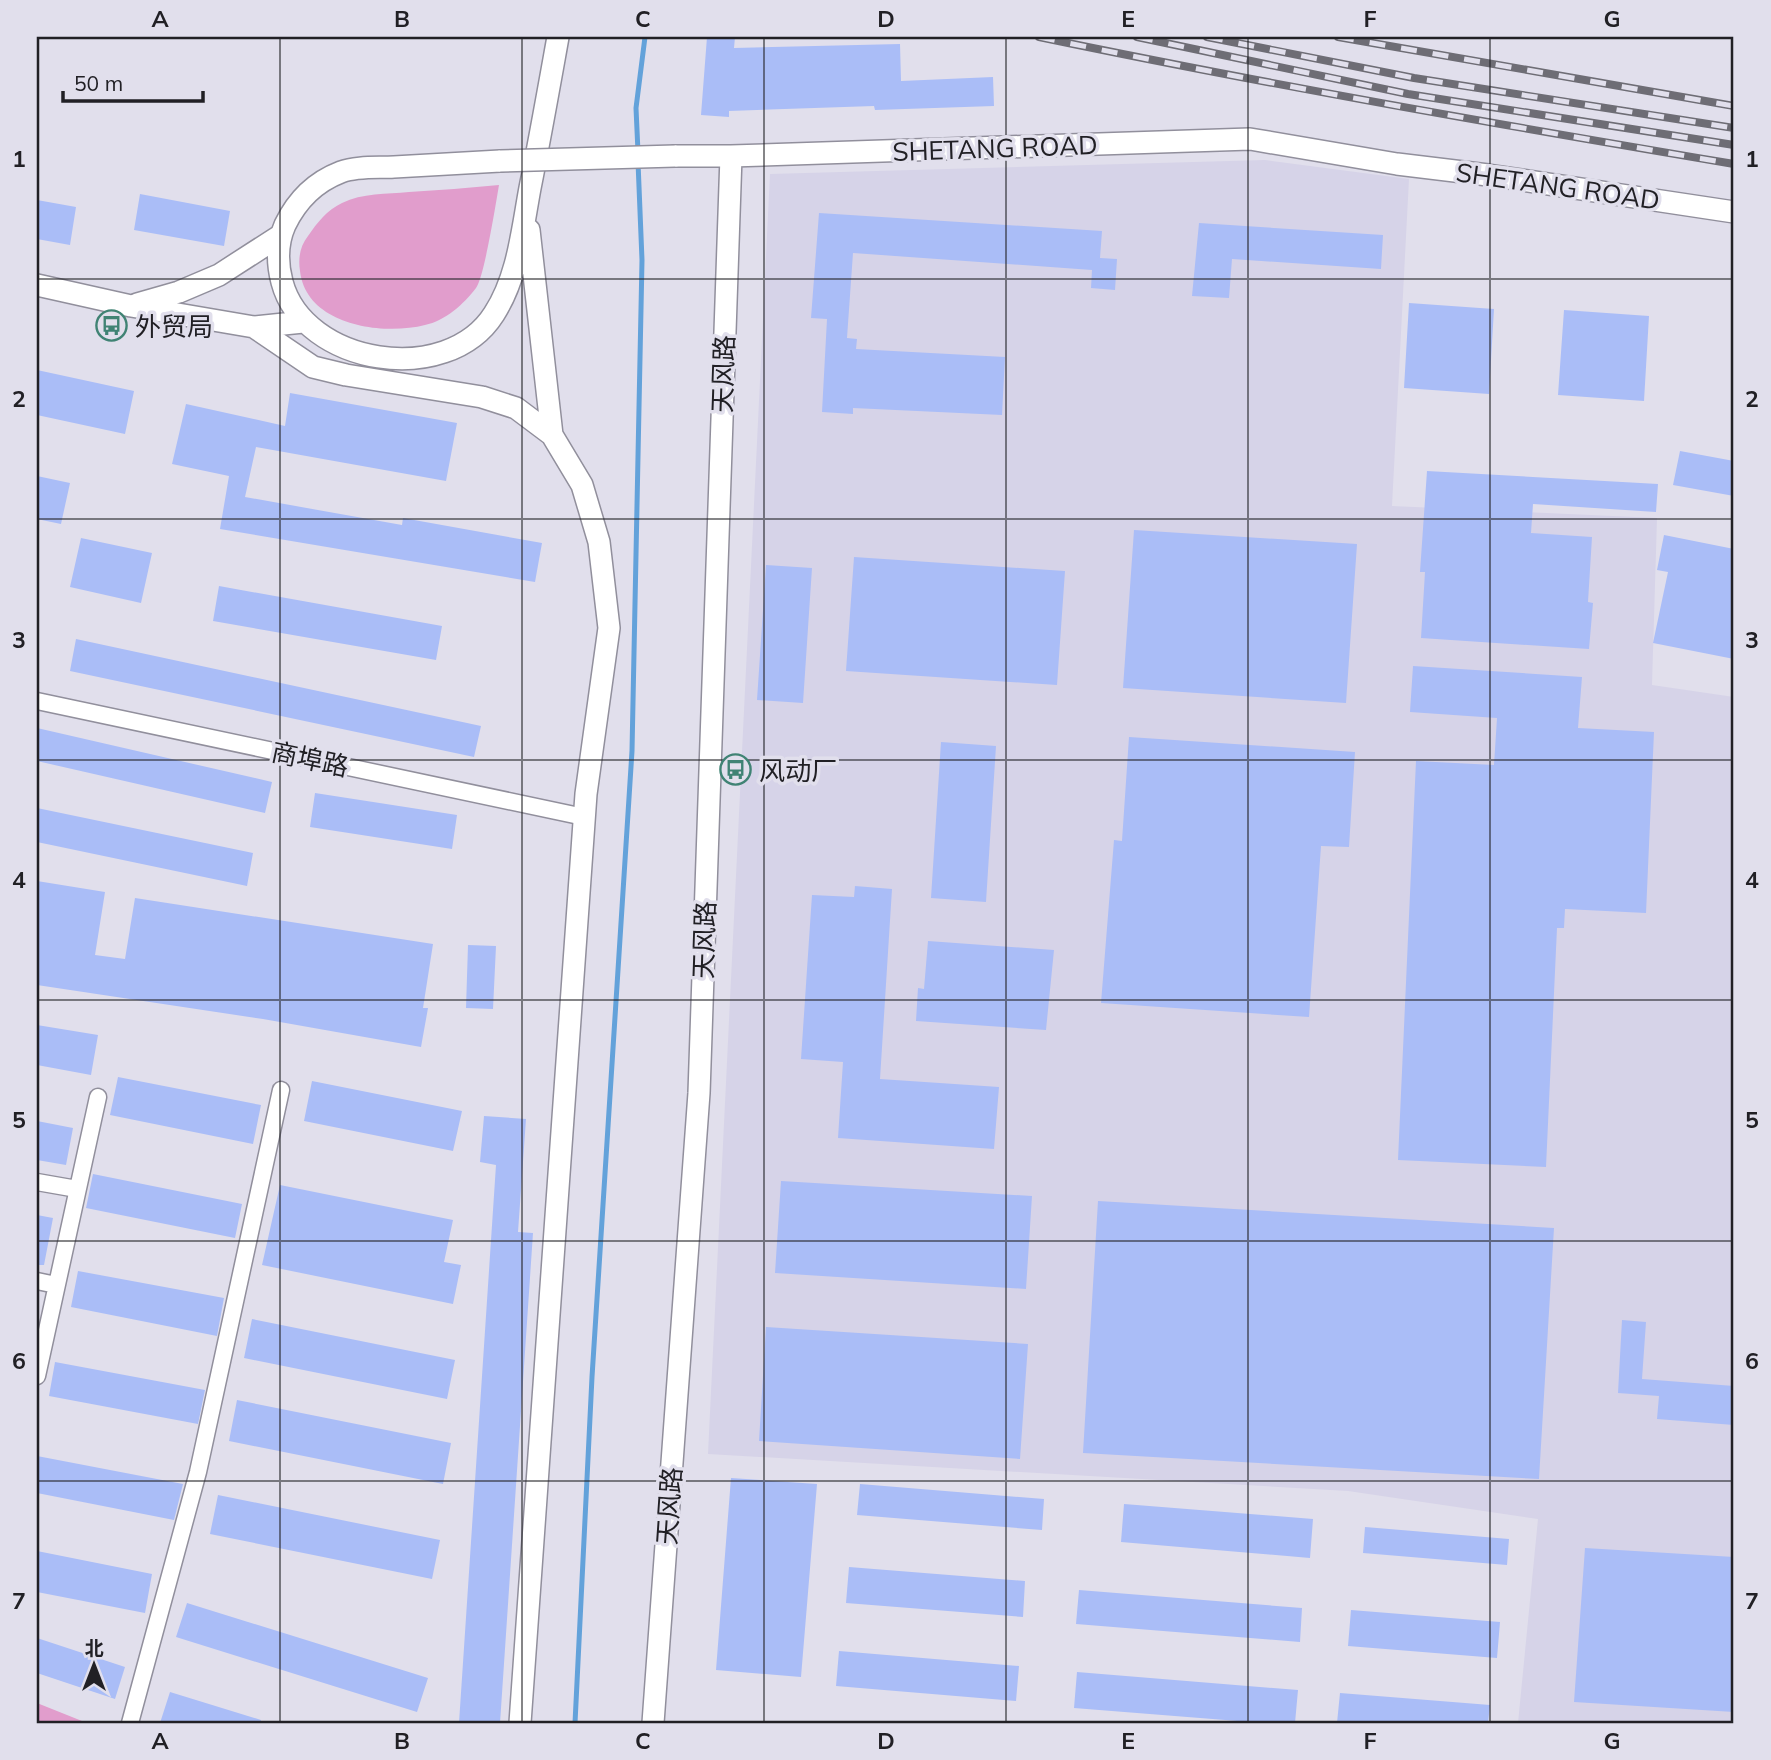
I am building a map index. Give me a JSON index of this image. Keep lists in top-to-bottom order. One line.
{"streets":{"main road":["SHETANG ROAD","天风路"],"street":["商埠路"]},"crossings":[["SHETANG ROAD","天风路"]],"places":{"bus stop":["外贸局","风动厂"]},"scale_bar":"50 m","north":"top","grid":{"columns":["A","B","C","D","E","F","G"],"rows":["1","2","3","4","5","6","7"]}}
